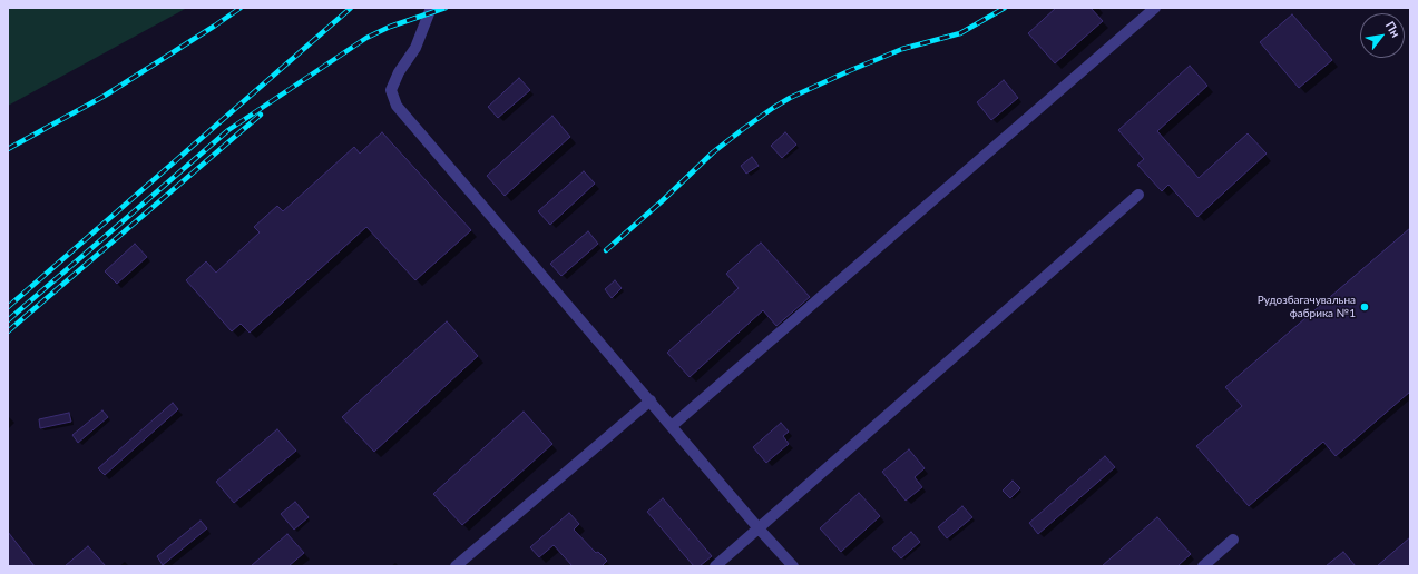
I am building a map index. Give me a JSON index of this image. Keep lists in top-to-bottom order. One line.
{"places":["Рудозбагачувальна фабрика №1"],"north":"top right"}
